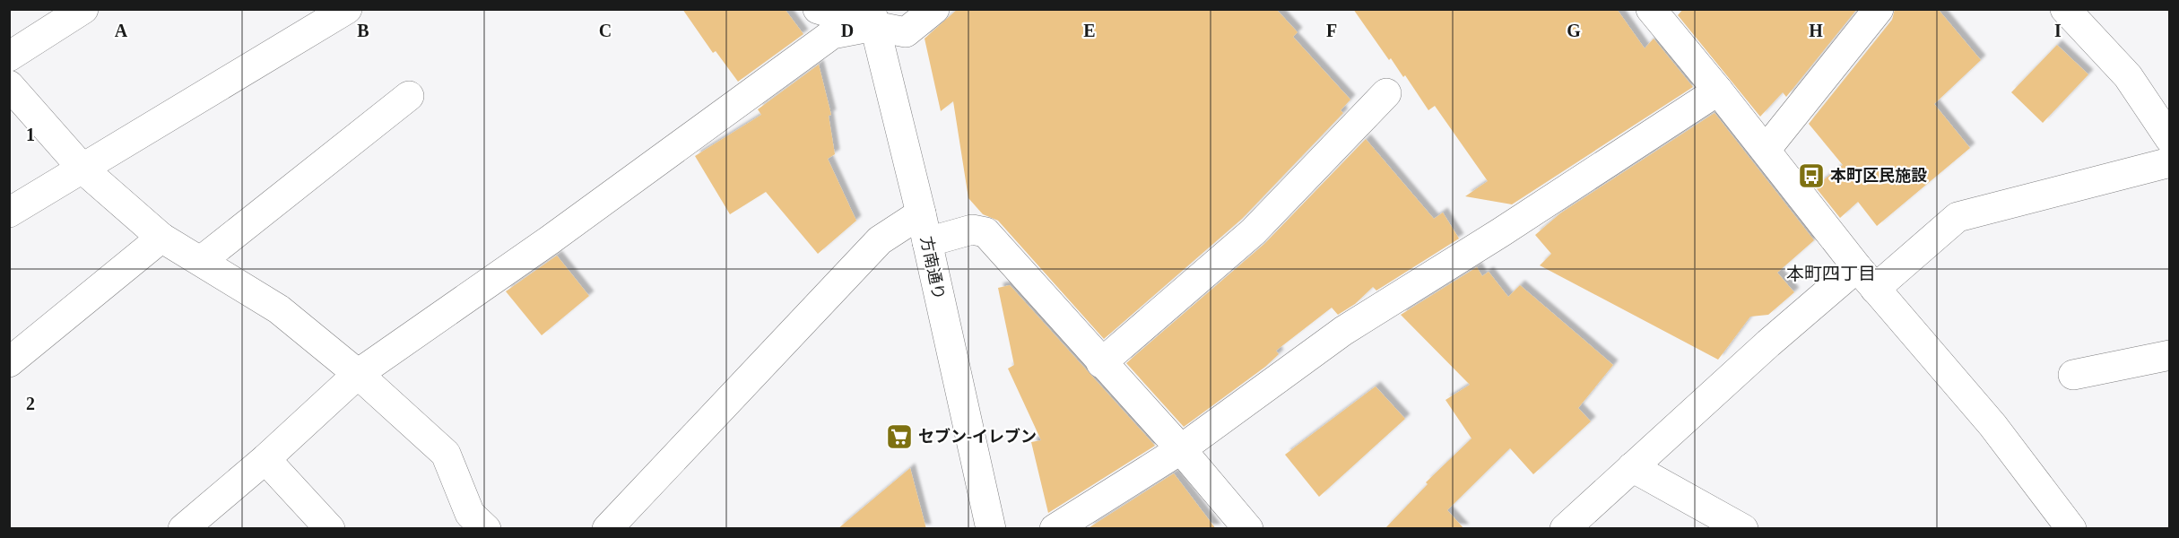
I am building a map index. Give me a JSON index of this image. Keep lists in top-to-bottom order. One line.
{"streets":{"street":["方南通り"]},"districts":["本町四丁目"],"places":{"bus stop":["本町区民施設"],"supermarket":["セブン-イレブン"]},"grid":{"columns":["A","B","C","D","E","F","G","H","I"],"rows":["1","2"]}}
